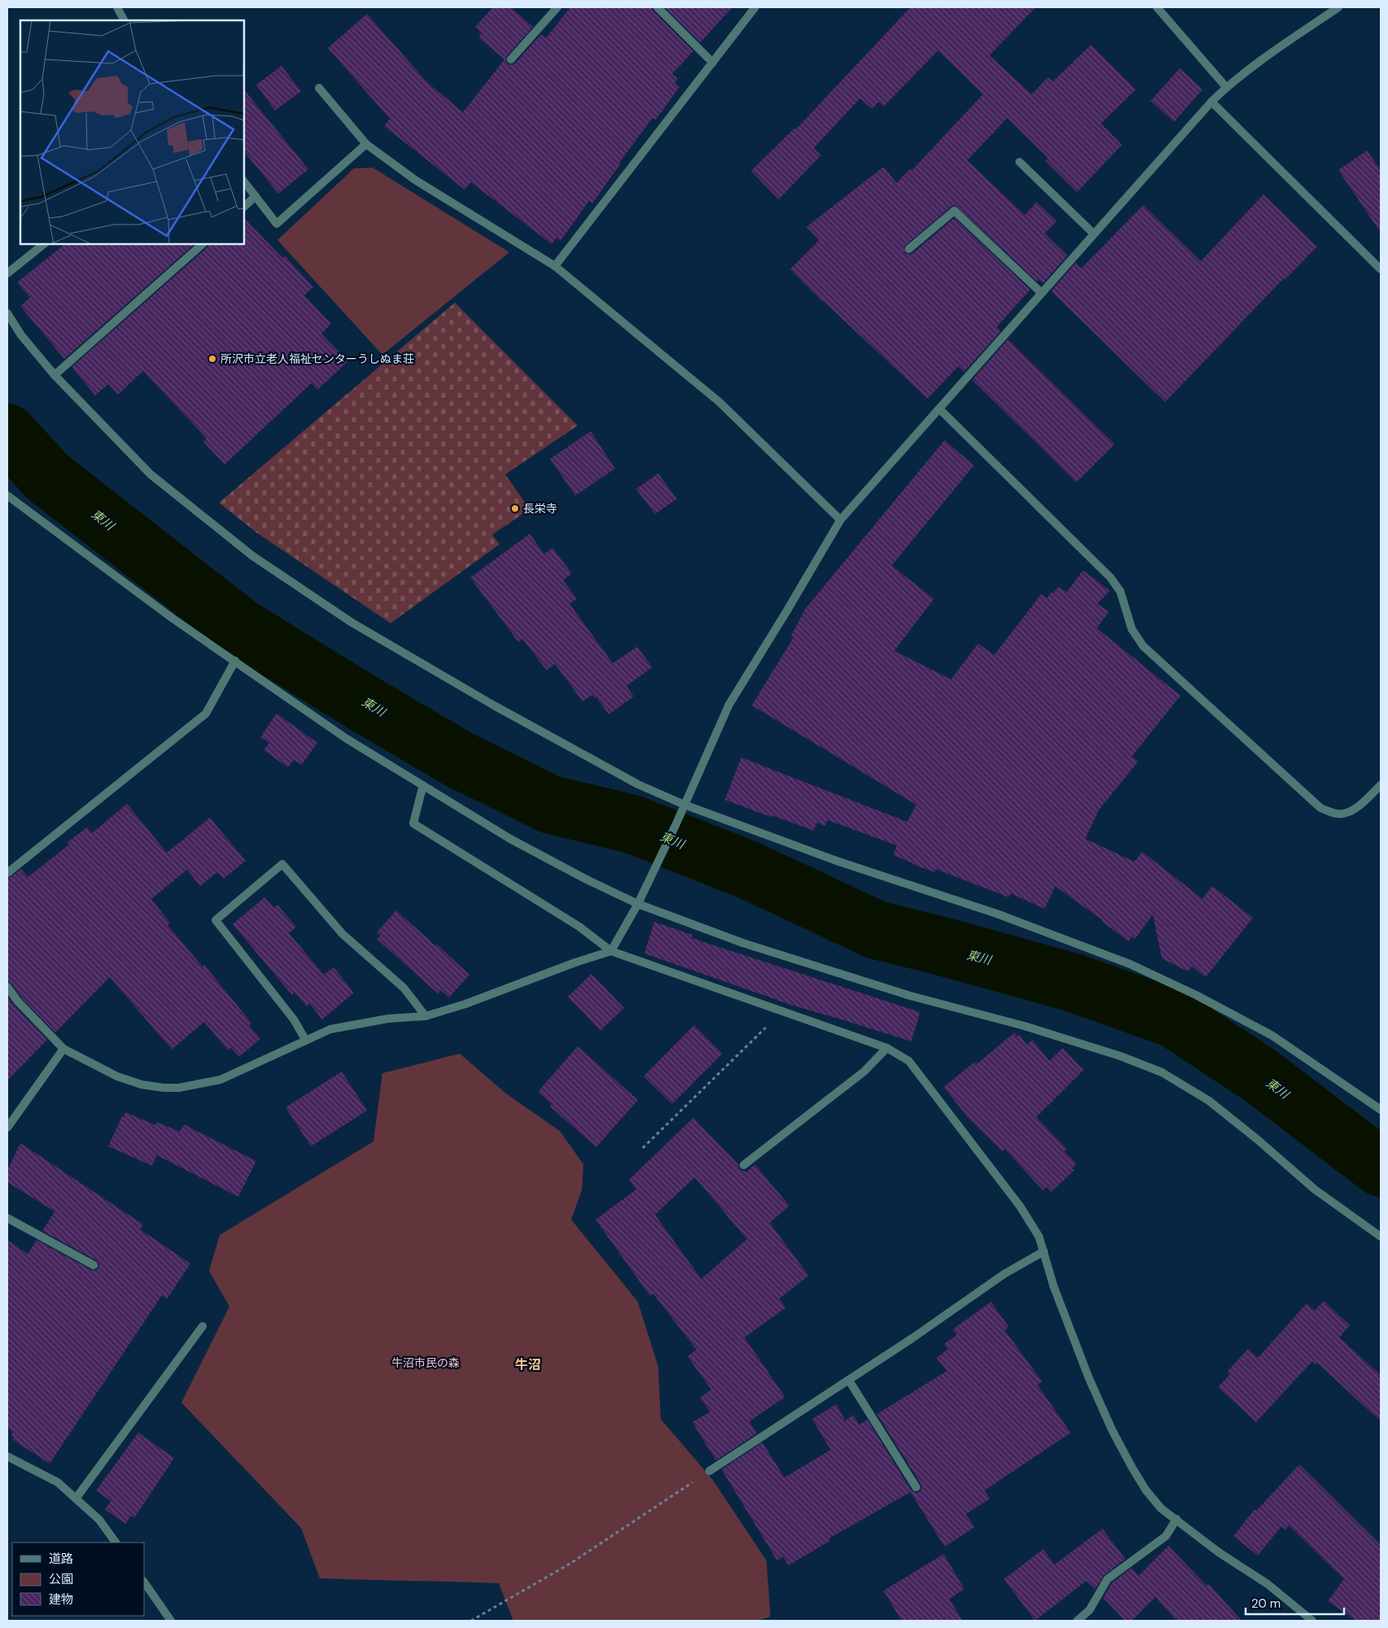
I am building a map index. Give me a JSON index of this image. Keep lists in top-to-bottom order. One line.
{"districts":["牛沼"],"water":["東川"],"parks":["牛沼市民の森"],"places":["所沢市立老人福祉センターうしぬま荘","長栄寺"],"legend":["道路","公園","建物"],"scale_bar":"20 m"}
